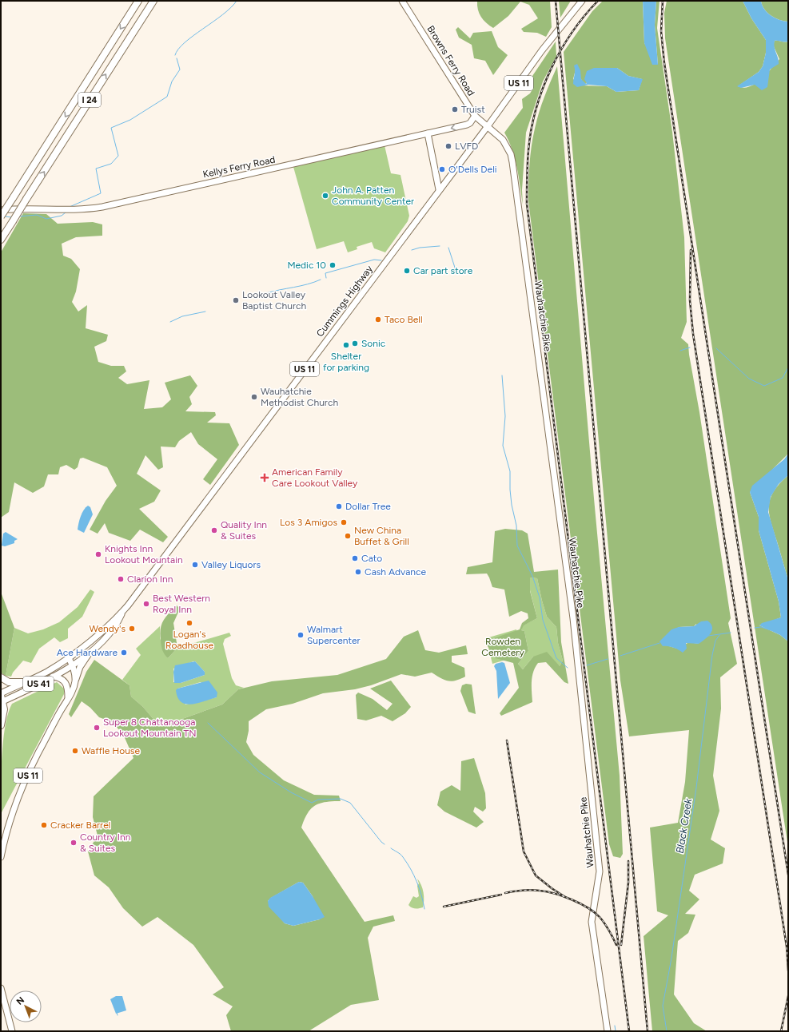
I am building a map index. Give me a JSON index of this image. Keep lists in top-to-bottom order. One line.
{"streets":{"highway":["I 24"],"street":["Browns Ferry Road","US 11","Kellys Ferry Road","Cummings Highway","Wauhatchie Pike","US 41"]},"crossings":[["Browns Ferry Road","Kellys Ferry Road"],["Browns Ferry Road","Cummings Highway"],["Browns Ferry Road","Wauhatchie Pike"],["US 11","Cummings Highway"],["Cummings Highway","Wauhatchie Pike"]],"water":["Black Creek"],"parks":["Rowden Cemetery"],"places":{"other":["Truist","LVFD","O'Dells Deli","John A. Patten Community Center","Medic 10","Car part store","Lookout Valley Baptist Church","Taco Bell","Sonic","Shelter for parking","Wauhatchie Methodist Church","Dollar Tree","Los 3 Amigos","Quality Inn & Suites","New China Buffet & Grill","Knights Inn Lookout Mountain","Cato","Valley Liquors","Cash Advance","Clarion Inn","Best Western Royal Inn","Logan's Roadhouse","Wendy's","Walmart Supercenter","Ace Hardware","Super 8 Chattanooga Lookout Mountain TN","Waffle House","Cracker Barrel","Country Inn & Suites"],"health":["American Family Care Lookout Valley"]},"north":"top left"}
